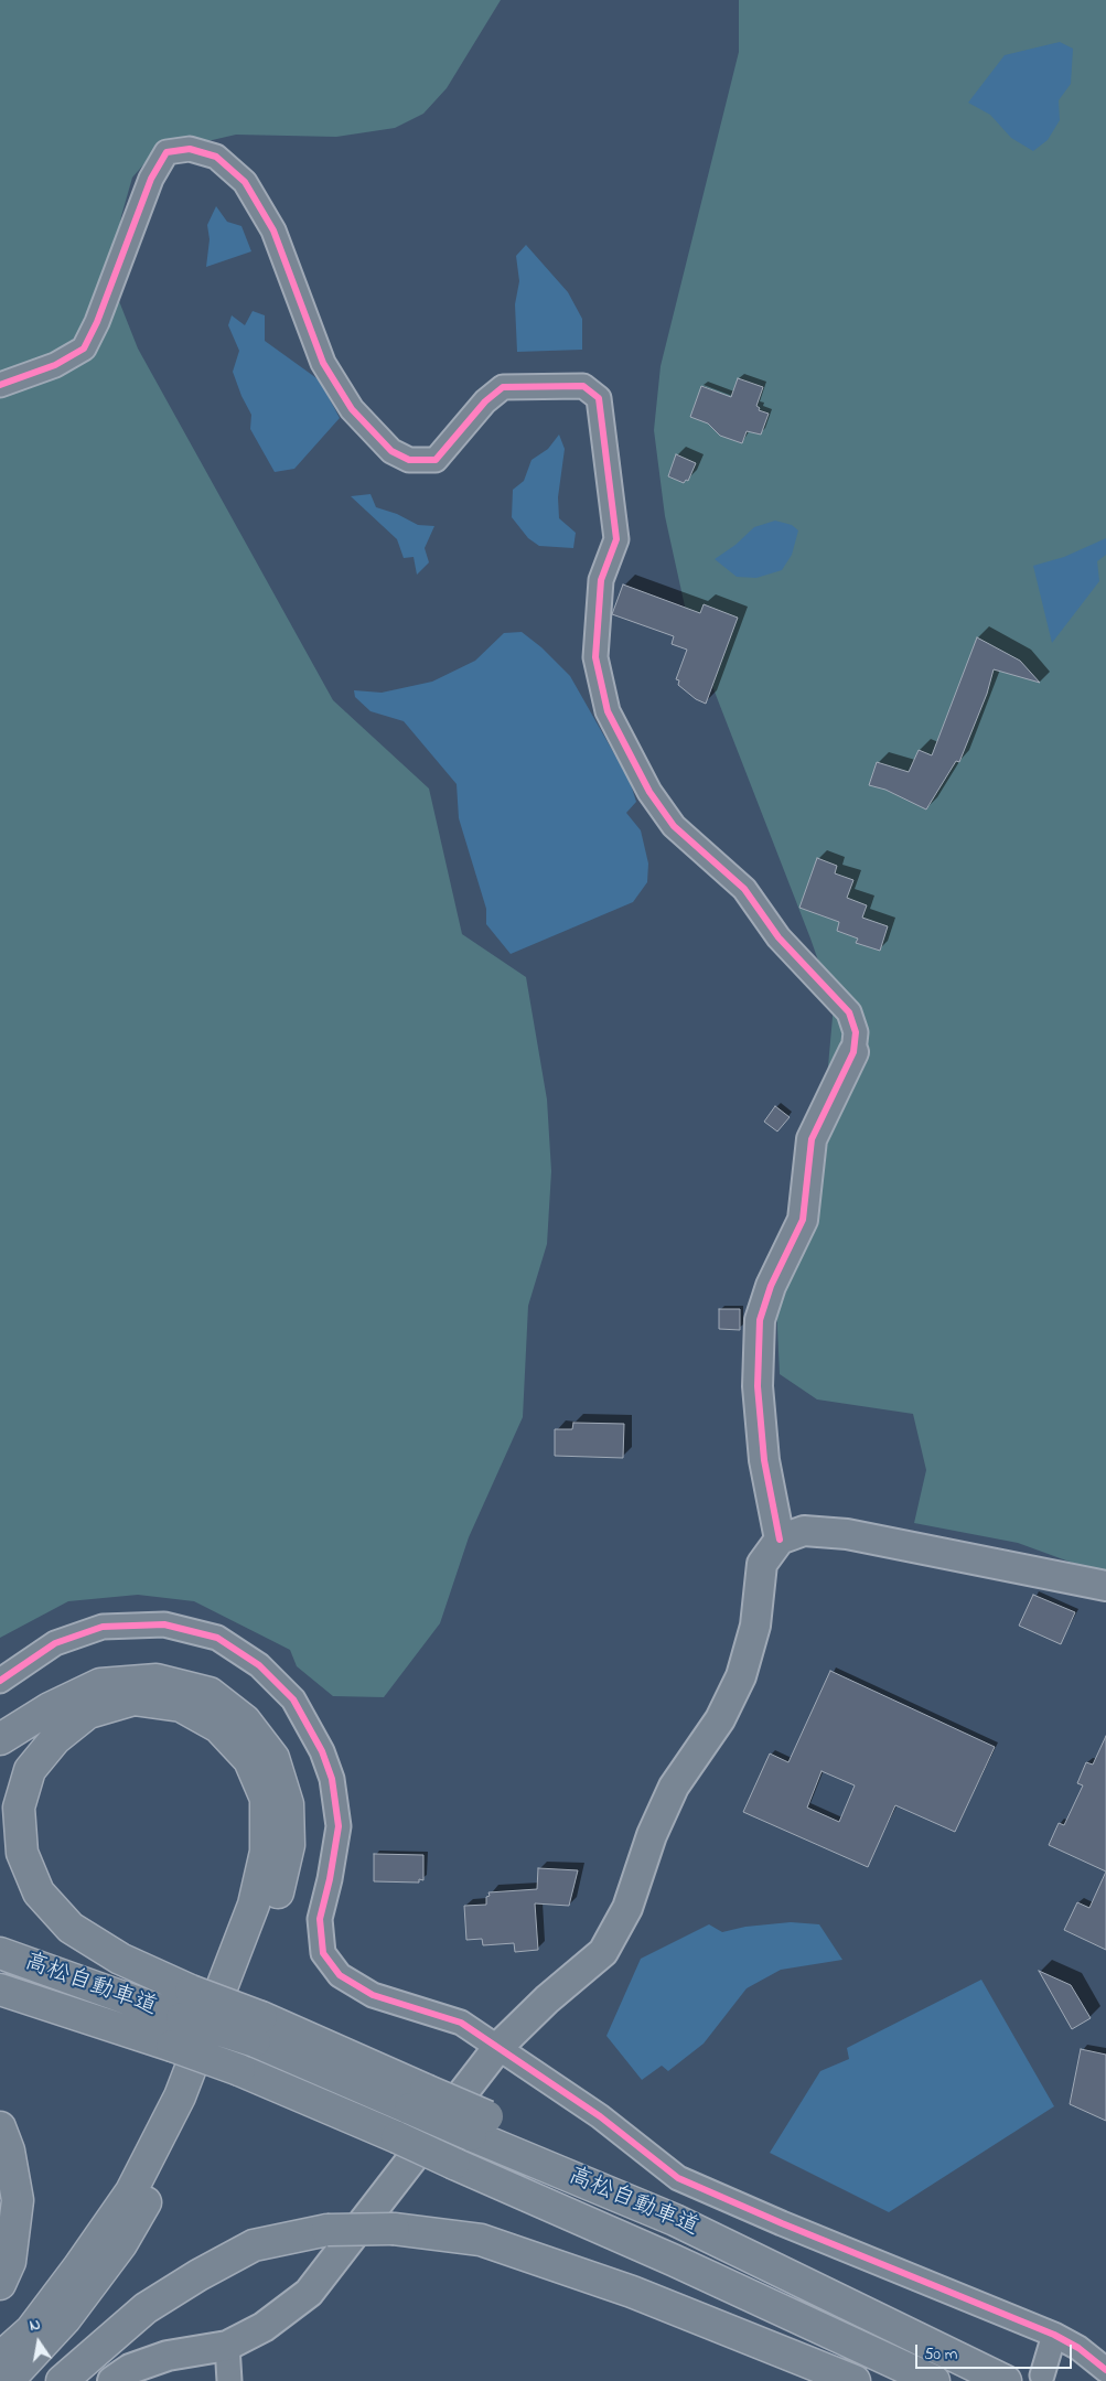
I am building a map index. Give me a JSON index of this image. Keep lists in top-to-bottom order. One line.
{"streets":{"highway":["高松自動車道"]},"scale_bar":"50 m","north":"top"}
